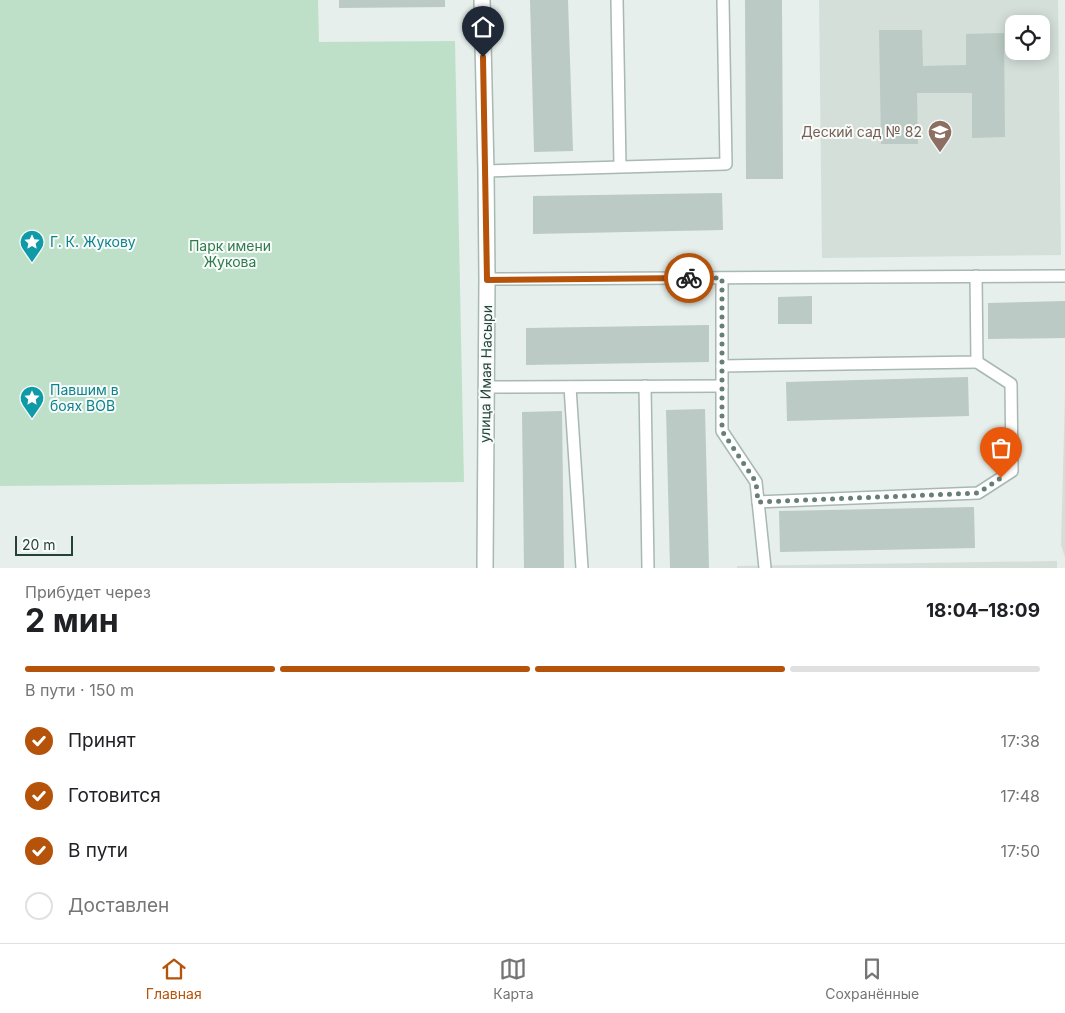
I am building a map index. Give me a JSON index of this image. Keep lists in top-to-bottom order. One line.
{"streets":{"street":["улица Имая Насыри"]},"parks":["Парк имени Жукова"],"places":{"school or university":["Деский сад № 82"],"place":["Г. К. Жукову","Павшим в боях ВОВ"]},"scale_bar":"20 m","page":{"scale":"20 m","heading":["2 мин","Прибудет через","18:04–18:09"],"bar":"В пути · 150 m","list":[["Принят","17:38"],["Готовится","17:48"],["В пути","17:50"],"Доставлен"],"tabs":["Главная","Карта","Сохранённые"]}}
